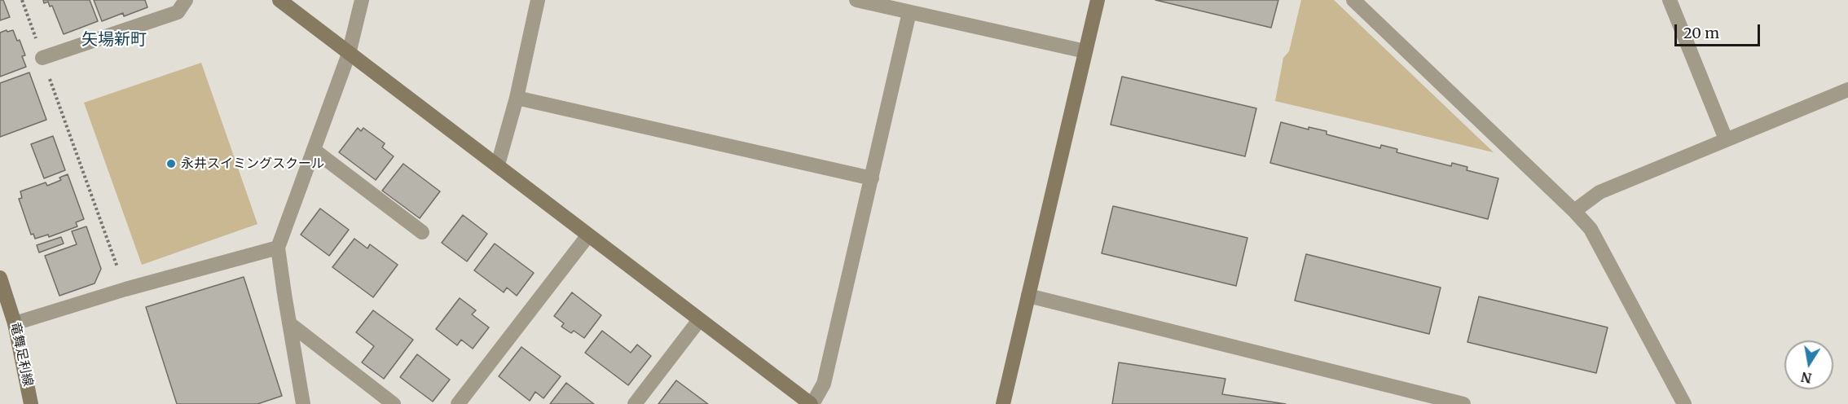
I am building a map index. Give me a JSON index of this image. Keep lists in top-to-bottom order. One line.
{"streets":{"street":["竜舞足利線"]},"districts":["矢場新町"],"places":["永井スイミングスクール"],"scale_bar":"20 m","north":"bottom"}
